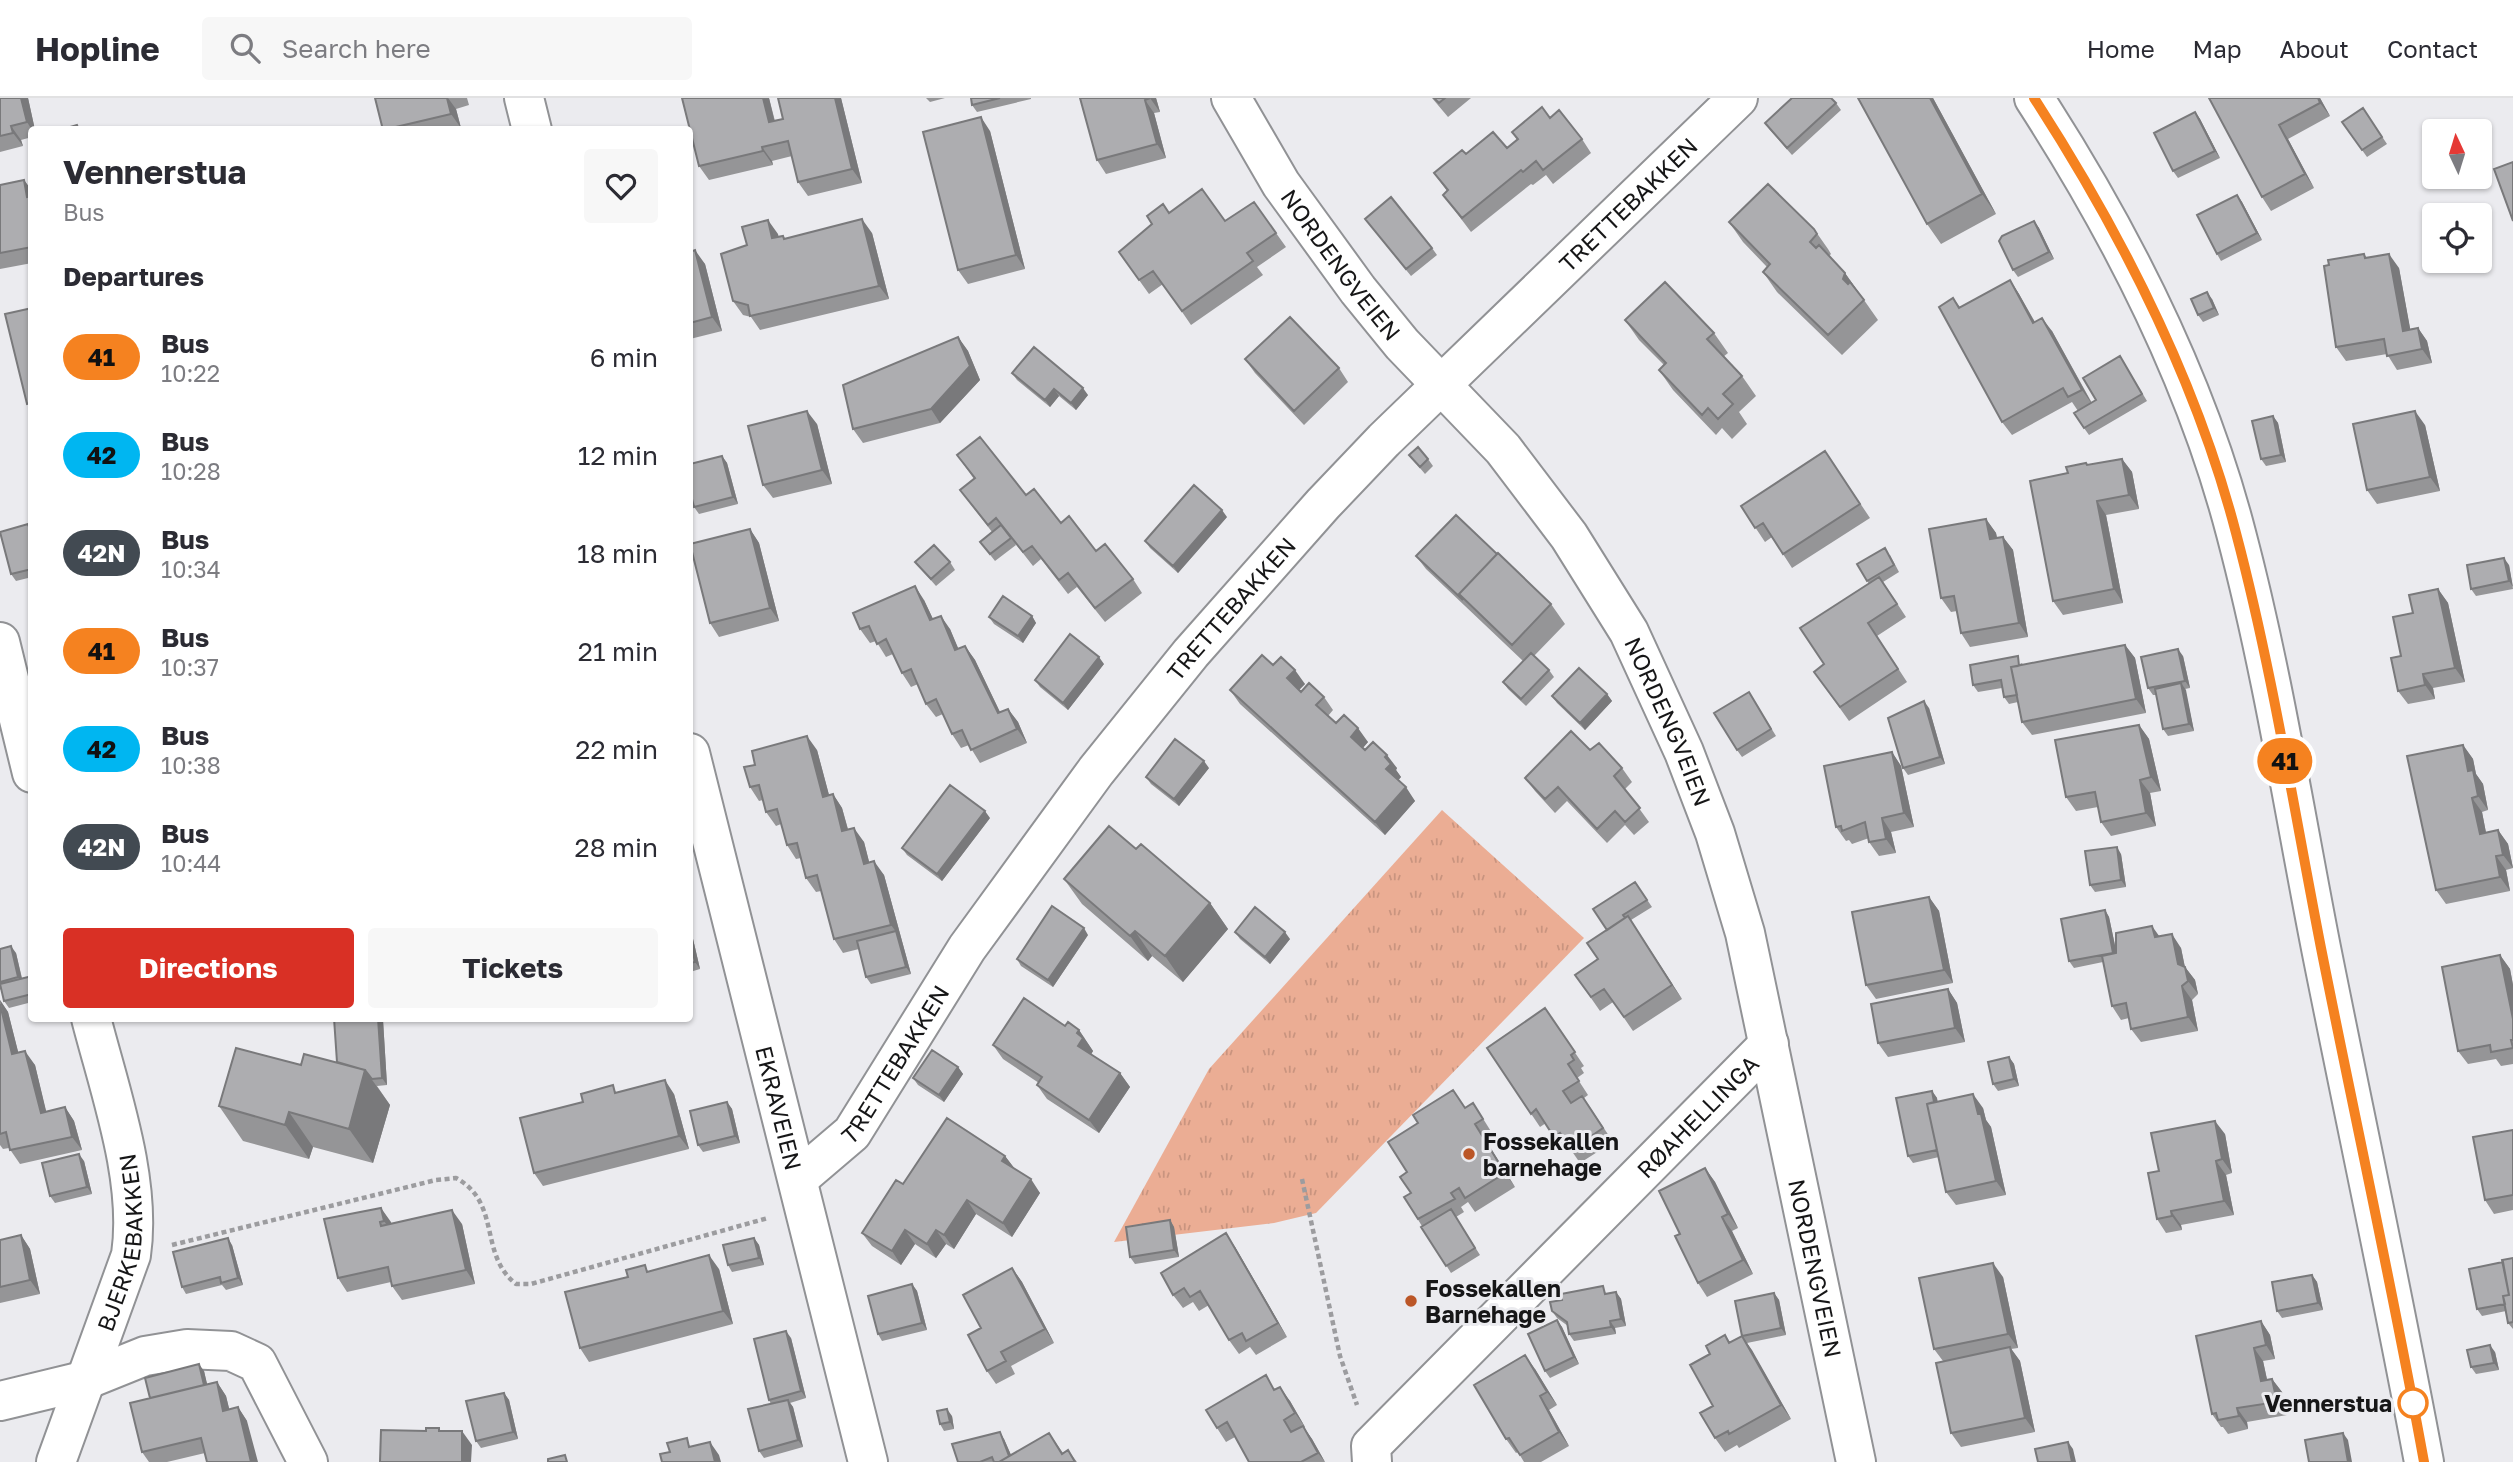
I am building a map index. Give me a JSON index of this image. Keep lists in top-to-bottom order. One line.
{"streets":{"street":["TRETTEBAKKEN","NORDENGVEIEN","EKRAVEIEN","RØAHELLINGA","BJERKEBAKKEN"]},"crossings":[["TRETTEBAKKEN","NORDENGVEIEN"],["TRETTEBAKKEN","EKRAVEIEN"],["NORDENGVEIEN","RØAHELLINGA"]],"places":["Fossekallen barnehage","Fossekallen Barnehage","Vennerstua"],"lines":["bus line 41"],"north":"top","page":{"header":"Hopline","search":"Search here","nav":["Home","Map","About","Contact"],"on_map":"41","heading":[["Vennerstua","Bus"],"Departures"],"list":[{"mark":"41","name":"Bus","note":"10:22","value":"6 min"},{"mark":"42","name":"Bus","note":"10:28","value":"12 min"},{"mark":"42N","name":"Bus","note":"10:34","value":"18 min"},{"mark":"41","name":"Bus","note":"10:37","value":"21 min"},{"mark":"42","name":"Bus","note":"10:38","value":"22 min"},{"mark":"42N","name":"Bus","note":"10:44","value":"28 min"}],"buttons":["Directions","Tickets"]}}
